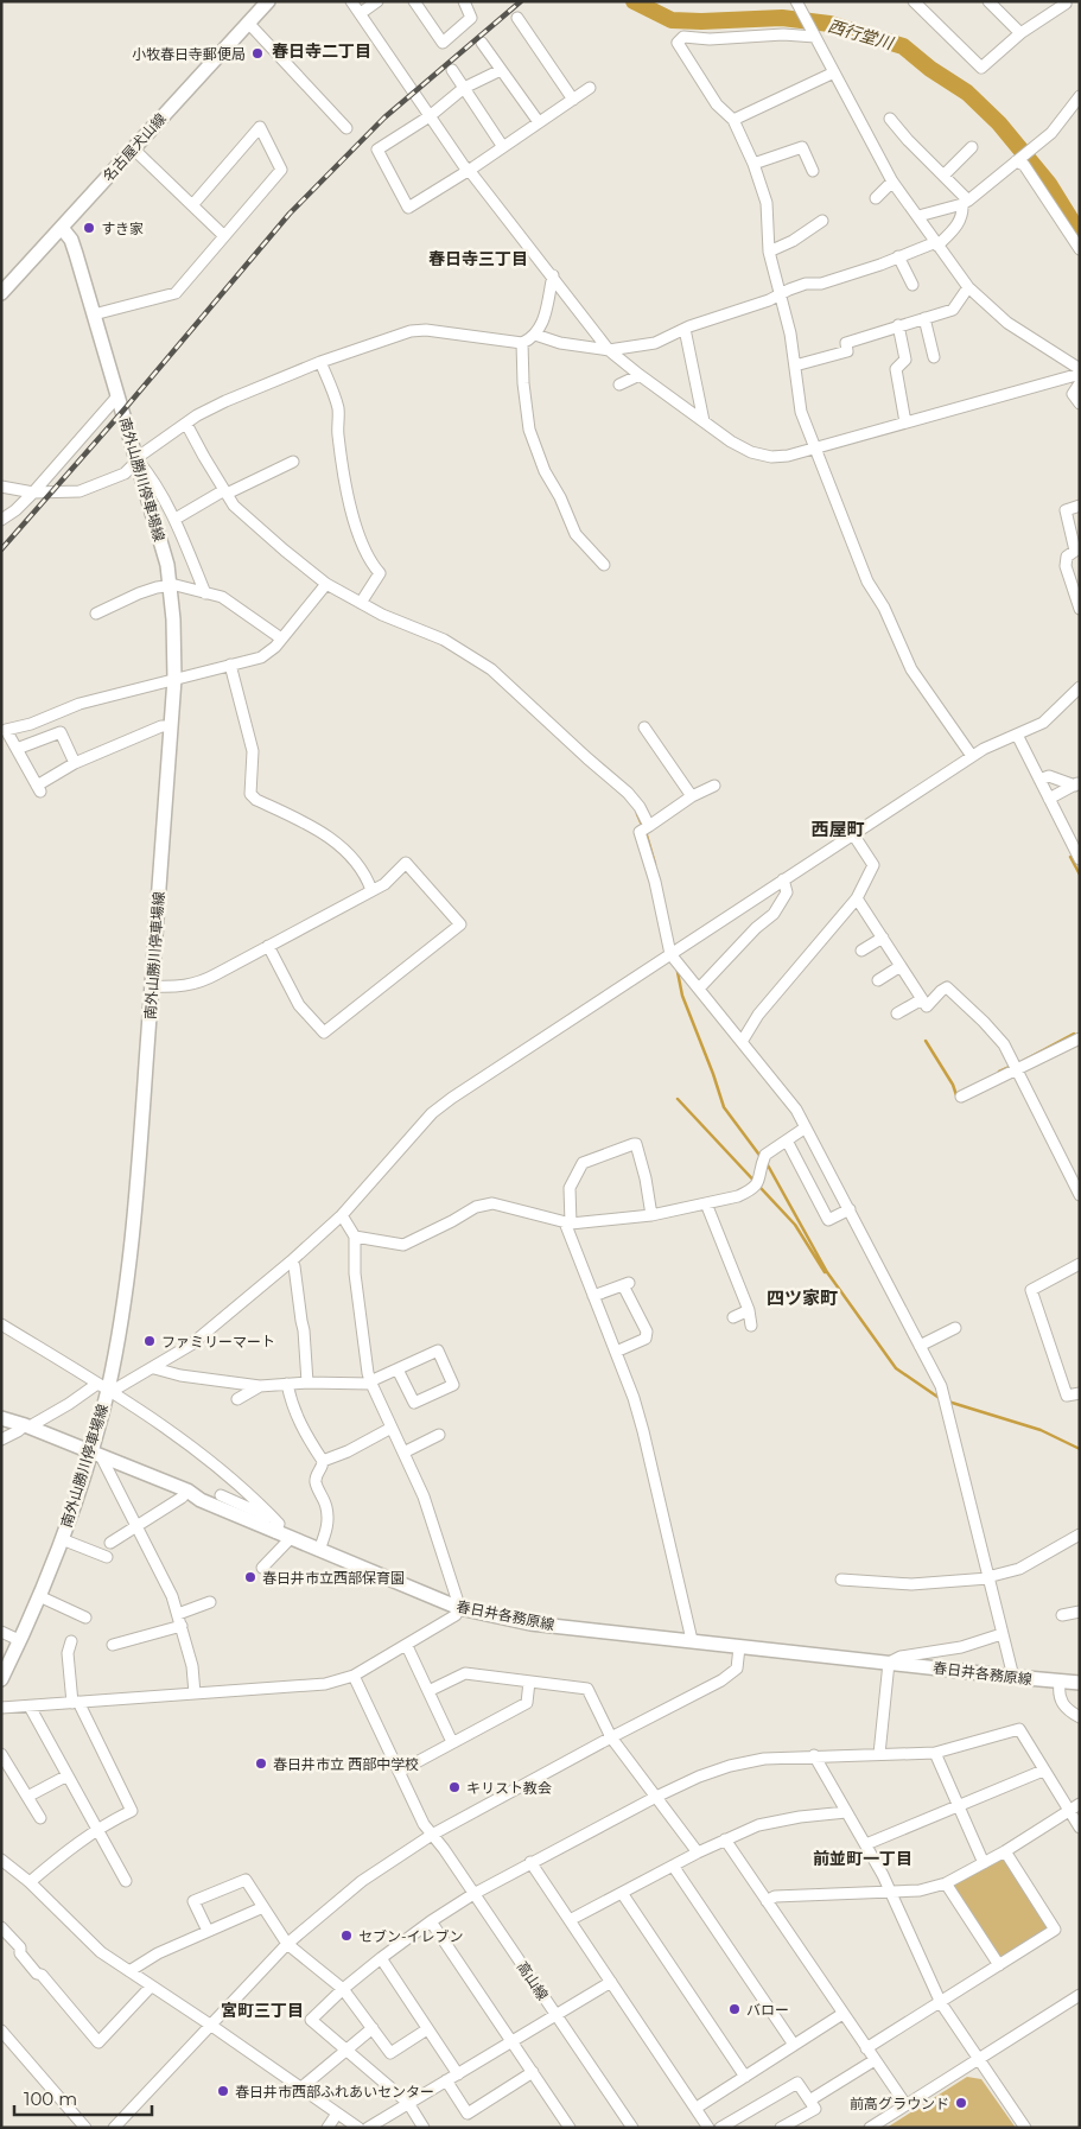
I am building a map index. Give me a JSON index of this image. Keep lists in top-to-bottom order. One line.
{"streets":{"main road":["名古屋犬山線","南外山勝川停車場線","春日井各務原線"],"street":["高山線"]},"crossings":[["名古屋犬山線","南外山勝川停車場線"],["南外山勝川停車場線","春日井各務原線"]],"districts":["春日寺二丁目","春日寺三丁目","西屋町","四ツ家町","前並町一丁目","宮町三丁目"],"water":["西行堂川"],"places":["小牧春日寺郵便局","すき家","ファミリーマート","春日井市立西部保育園","春日井市立 西部中学校","キリスト教会","セブン-イレブン","バロー","春日井市西部ふれあいセンター","前高グラウンド"],"scale_bar":"100 m"}
